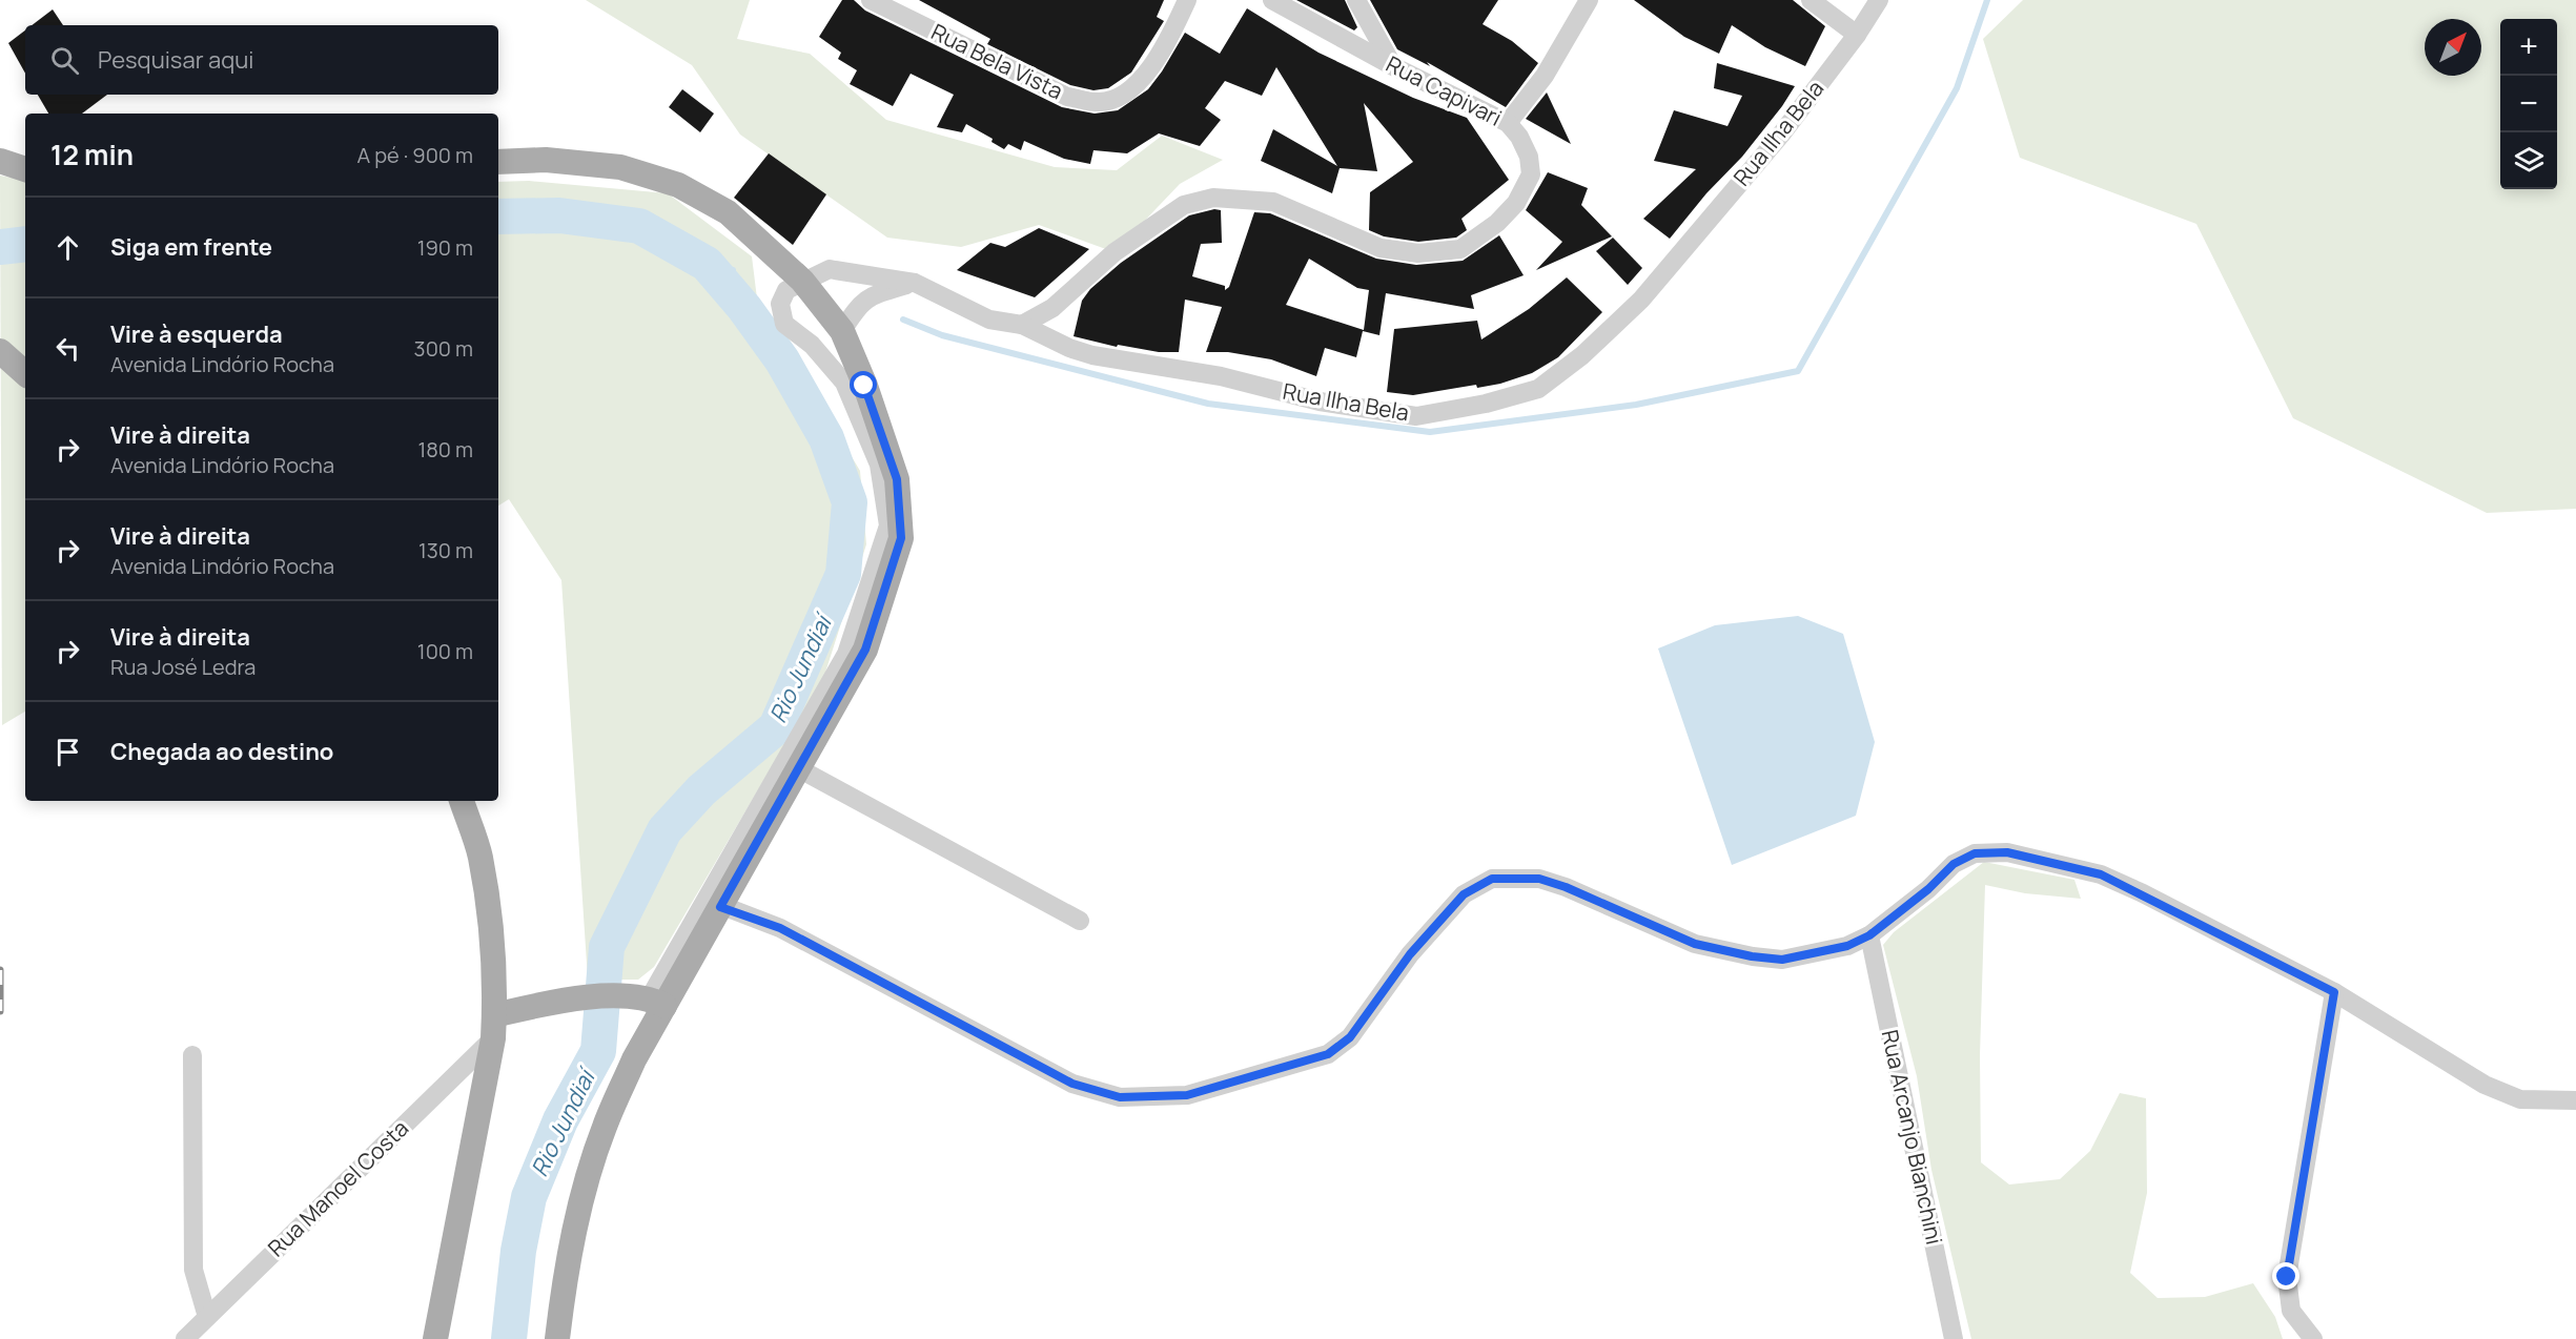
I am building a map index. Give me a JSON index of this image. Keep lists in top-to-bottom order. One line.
{"streets":{"street":["Rua Bela Vista","Rua Capivari","Rua Ilha Bela","Rua Arcanjo Bianchini","Rua Manoel Costa"]},"crossings":[["Rua Capivari","Rua Ilha Bela"]],"water":["Rio Jundiaí"],"north":"top right","page":{"map_buttons":["+","−"],"search":"Pesquisar aqui","heading":["12 min","A pé · 900 m"],"list":[["Siga em frente","190 m"],["Vire à esquerda","Avenida Lindório Rocha","300 m"],["Vire à direita","Avenida Lindório Rocha","180 m"],["Vire à direita","Avenida Lindório Rocha","130 m"],["Vire à direita","Rua José Ledra","100 m"],"Chegada ao destino"]}}
